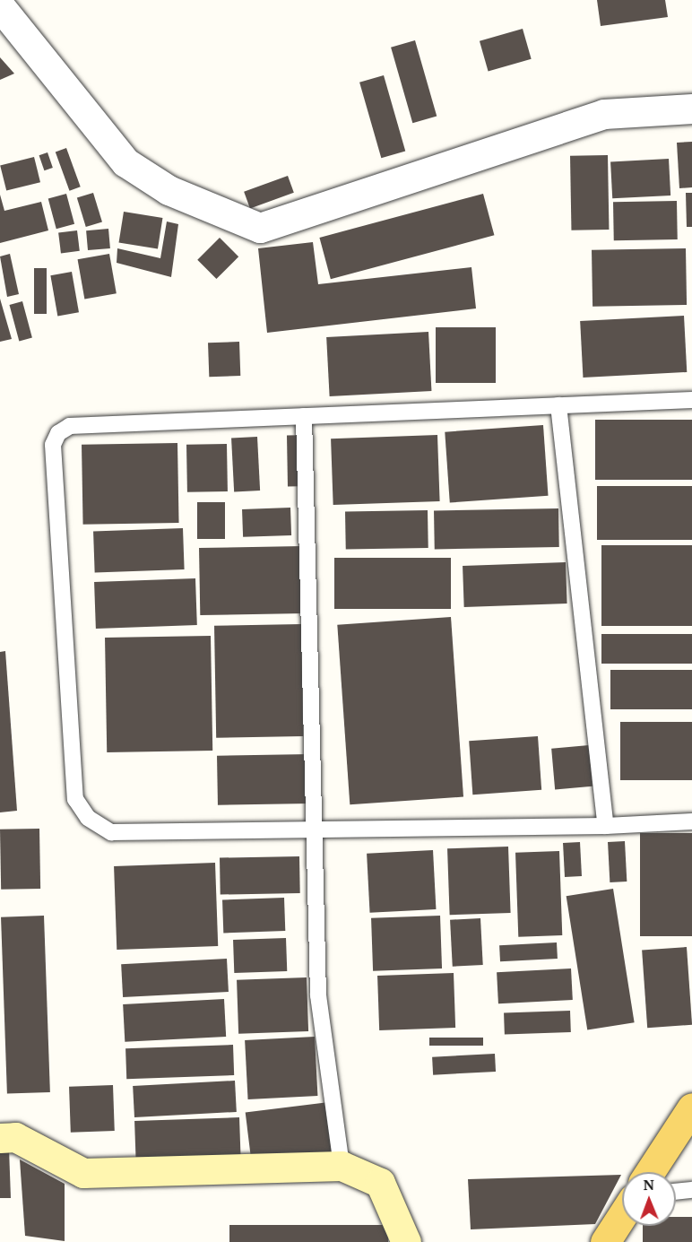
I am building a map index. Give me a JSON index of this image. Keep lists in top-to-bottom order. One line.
{"north":"top"}
